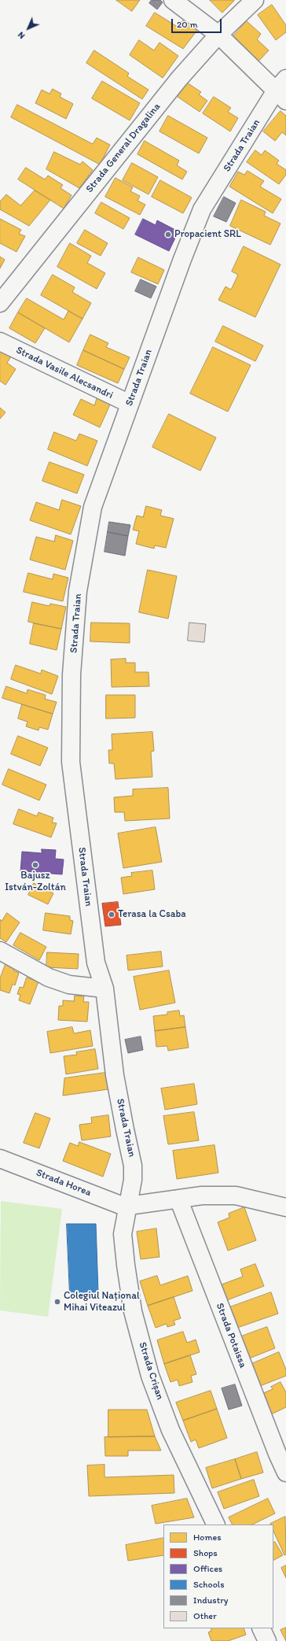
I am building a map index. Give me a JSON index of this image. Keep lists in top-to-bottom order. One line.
{"streets":{"street":["Strada Traian","Strada General Dragalina","Strada Vasile Alecsandri","Strada Horea","Strada Potaissa","Strada Crișan"]},"crossings":[["Strada Traian","Strada Vasile Alecsandri"],["Strada Traian","Strada Horea"],["Strada Traian","Strada Crișan"],["Strada Horea","Strada Crișan"]],"places":["Propacient SRL","Bajusz István-Zoltán","Terasa la Csaba","Colegiul Național Mihai Viteazul"],"legend":["Homes","Shops","Offices","Schools","Industry","Other"],"scale_bar":"20 m","north":"bottom left"}
